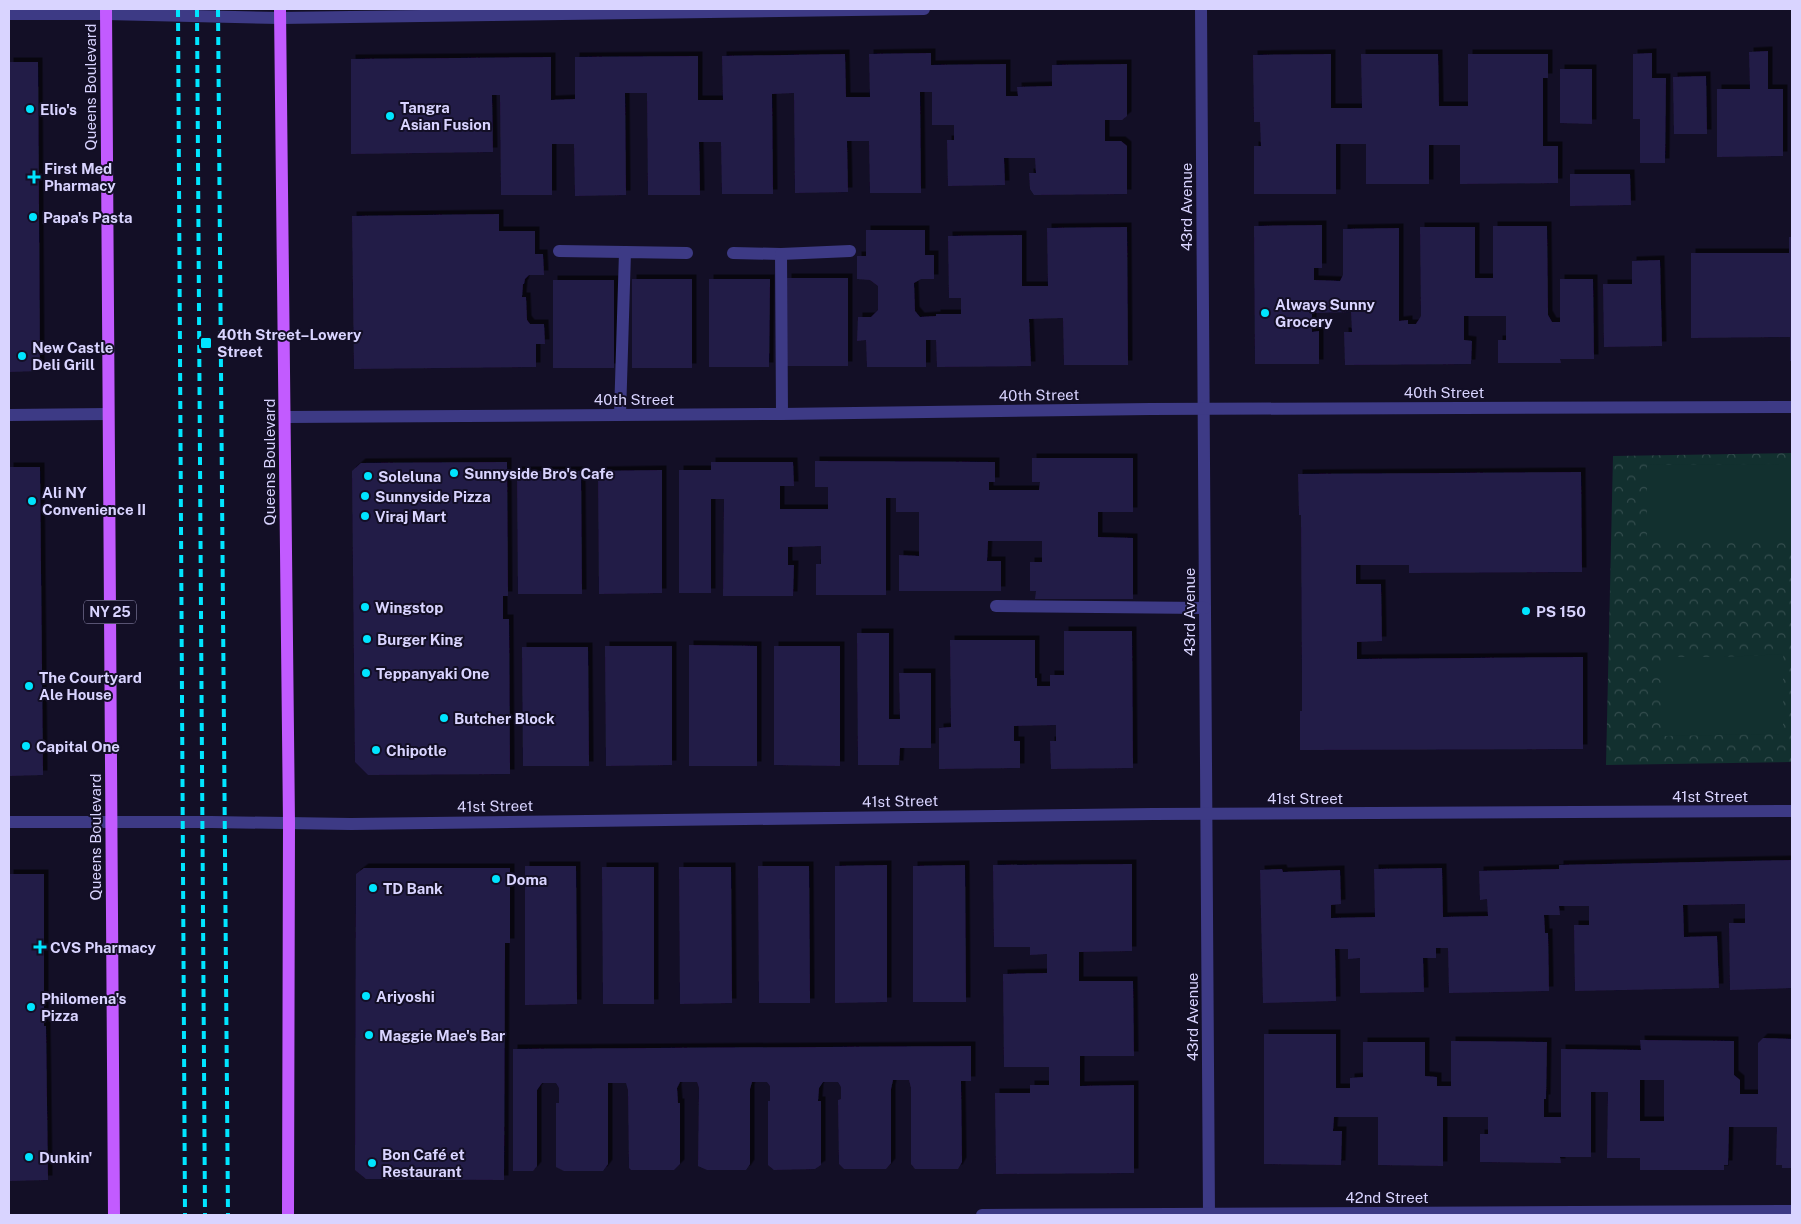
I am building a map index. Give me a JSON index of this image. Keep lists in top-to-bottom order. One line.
{"streets":{"main road":["Queens Boulevard","NY 25"],"street":["43rd Avenue","40th Street","41st Street","42nd Street"]},"crossings":[["Queens Boulevard","40th Street"],["Queens Boulevard","41st Street"],["43rd Avenue","40th Street"],["43rd Avenue","41st Street"],["43rd Avenue","42nd Street"]],"places":{"other":["Elio's","Tangra Asian Fusion","Papa's Pasta","Always Sunny Grocery","New Castle Deli Grill","Sunnyside Bro's Cafe","Soleluna","Sunnyside Pizza","Ali NY Convenience II","Viraj Mart","Wingstop","PS 150","Burger King","Teppanyaki One","The Courtyard Ale House","Butcher Block","Capital One","Chipotle","Doma","TD Bank","Ariyoshi","Philomena's Pizza","Maggie Mae's Bar","Dunkin'","Bon Café et Restaurant"],"health":["First Med Pharmacy","CVS Pharmacy"],"transit":["40th Street–Lowery Street"]}}
